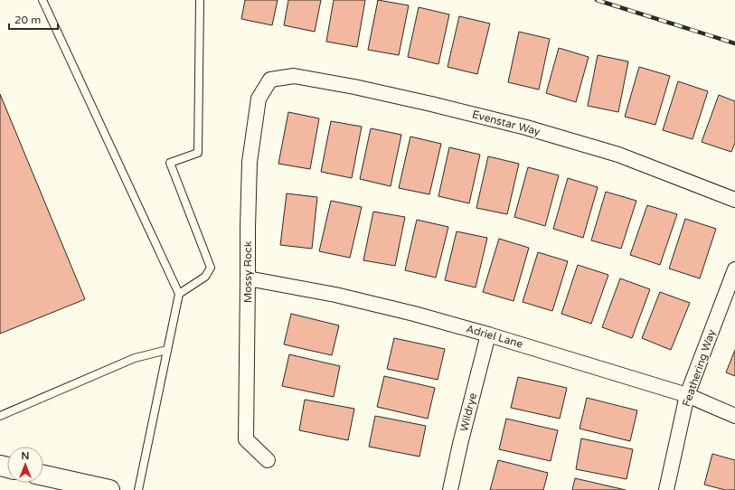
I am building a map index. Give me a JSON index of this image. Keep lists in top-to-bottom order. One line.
{"streets":{"street":["Evenstar Way","Mossy Rock","Adriel Lane","Feathering Way","Wildrye"]},"crossings":[["Evenstar Way","Mossy Rock"],["Mossy Rock","Adriel Lane"],["Adriel Lane","Feathering Way"],["Adriel Lane","Wildrye"]],"scale_bar":"20 m","north":"top"}
